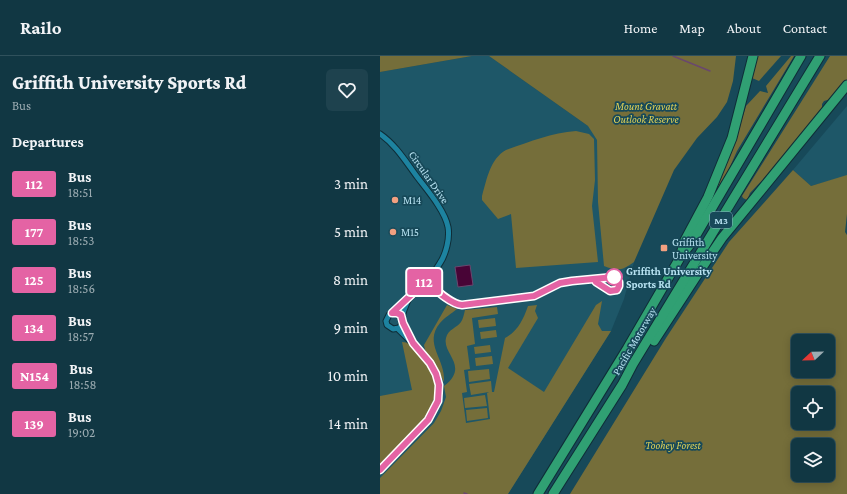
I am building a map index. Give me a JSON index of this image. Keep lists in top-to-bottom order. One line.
{"streets":{"highway":["M3","Pacific Motorway"],"street":["Circular Drive"]},"parks":["Mount Gravatt Outlook Reserve","Toohey Forest"],"places":{"other":["M14","M15","Griffith University Sports Rd"],"transit":["Griffith University"]},"lines":["bus line 112"],"north":"left","page":{"header":"Railo","nav":["Home","Map","About","Contact"],"heading":[["Griffith University Sports Rd","Bus"],"Departures"],"on_map":"112","list":[{"mark":"112","name":"Bus","note":"18:51","value":"3 min"},{"mark":"177","name":"Bus","note":"18:53","value":"5 min"},{"mark":"125","name":"Bus","note":"18:56","value":"8 min"},{"mark":"134","name":"Bus","note":"18:57","value":"9 min"},{"mark":"N154","name":"Bus","note":"18:58","value":"10 min"},{"mark":"139","name":"Bus","note":"19:02","value":"14 min"}]}}
